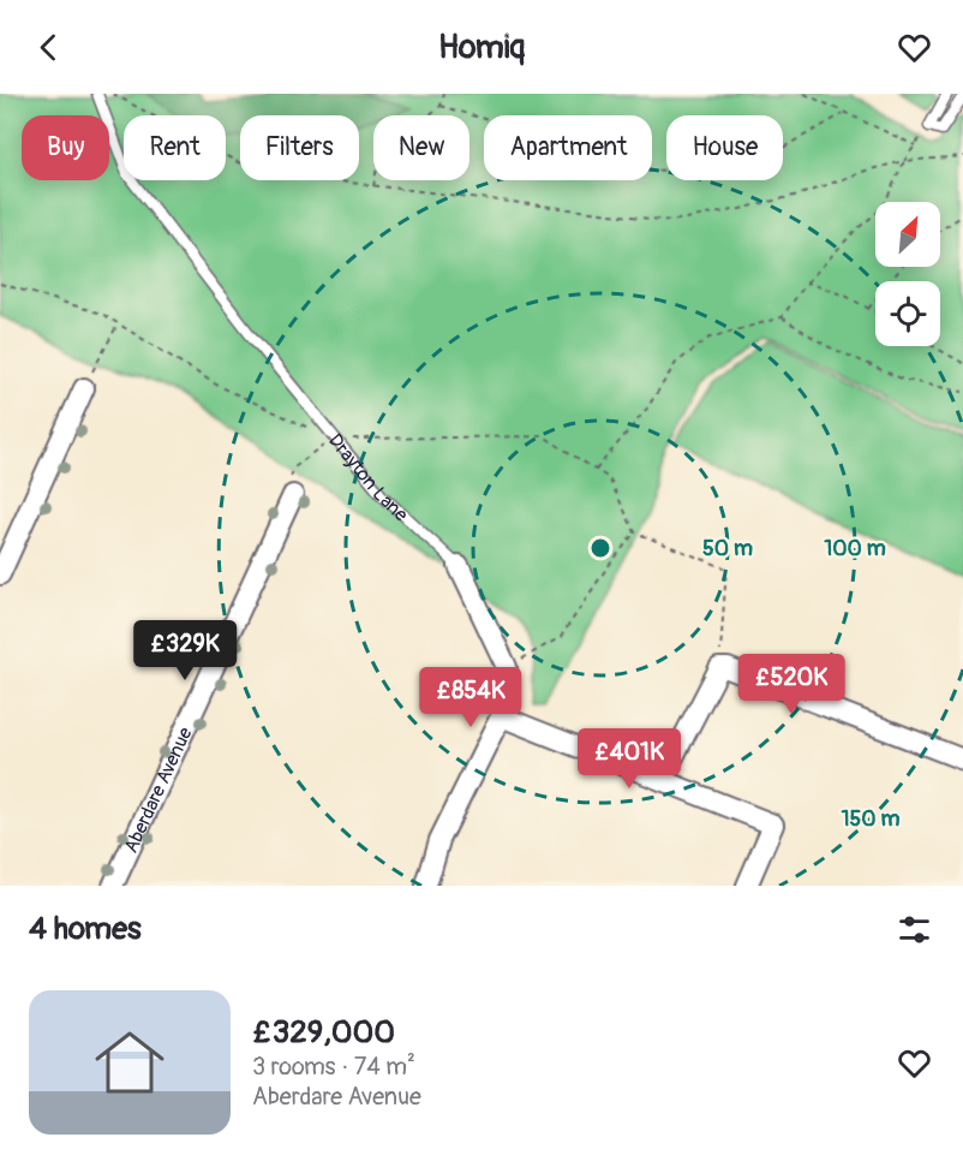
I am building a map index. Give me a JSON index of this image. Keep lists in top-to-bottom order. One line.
{"streets":{"street":["Drayton Lane","Aberdare Avenue"]},"north":"top right","page":{"header":"Homiq","chip":["Buy","Rent","Filters","New","Apartment","House"],"price":["£329K","£520K","£854K","£401K"],"heading":"4 homes","list":[{"name":"£329,000","note":"3 rooms · 74 m² · Aberdare Avenue"}]},"rings":["50 m","100 m","150 m"]}
